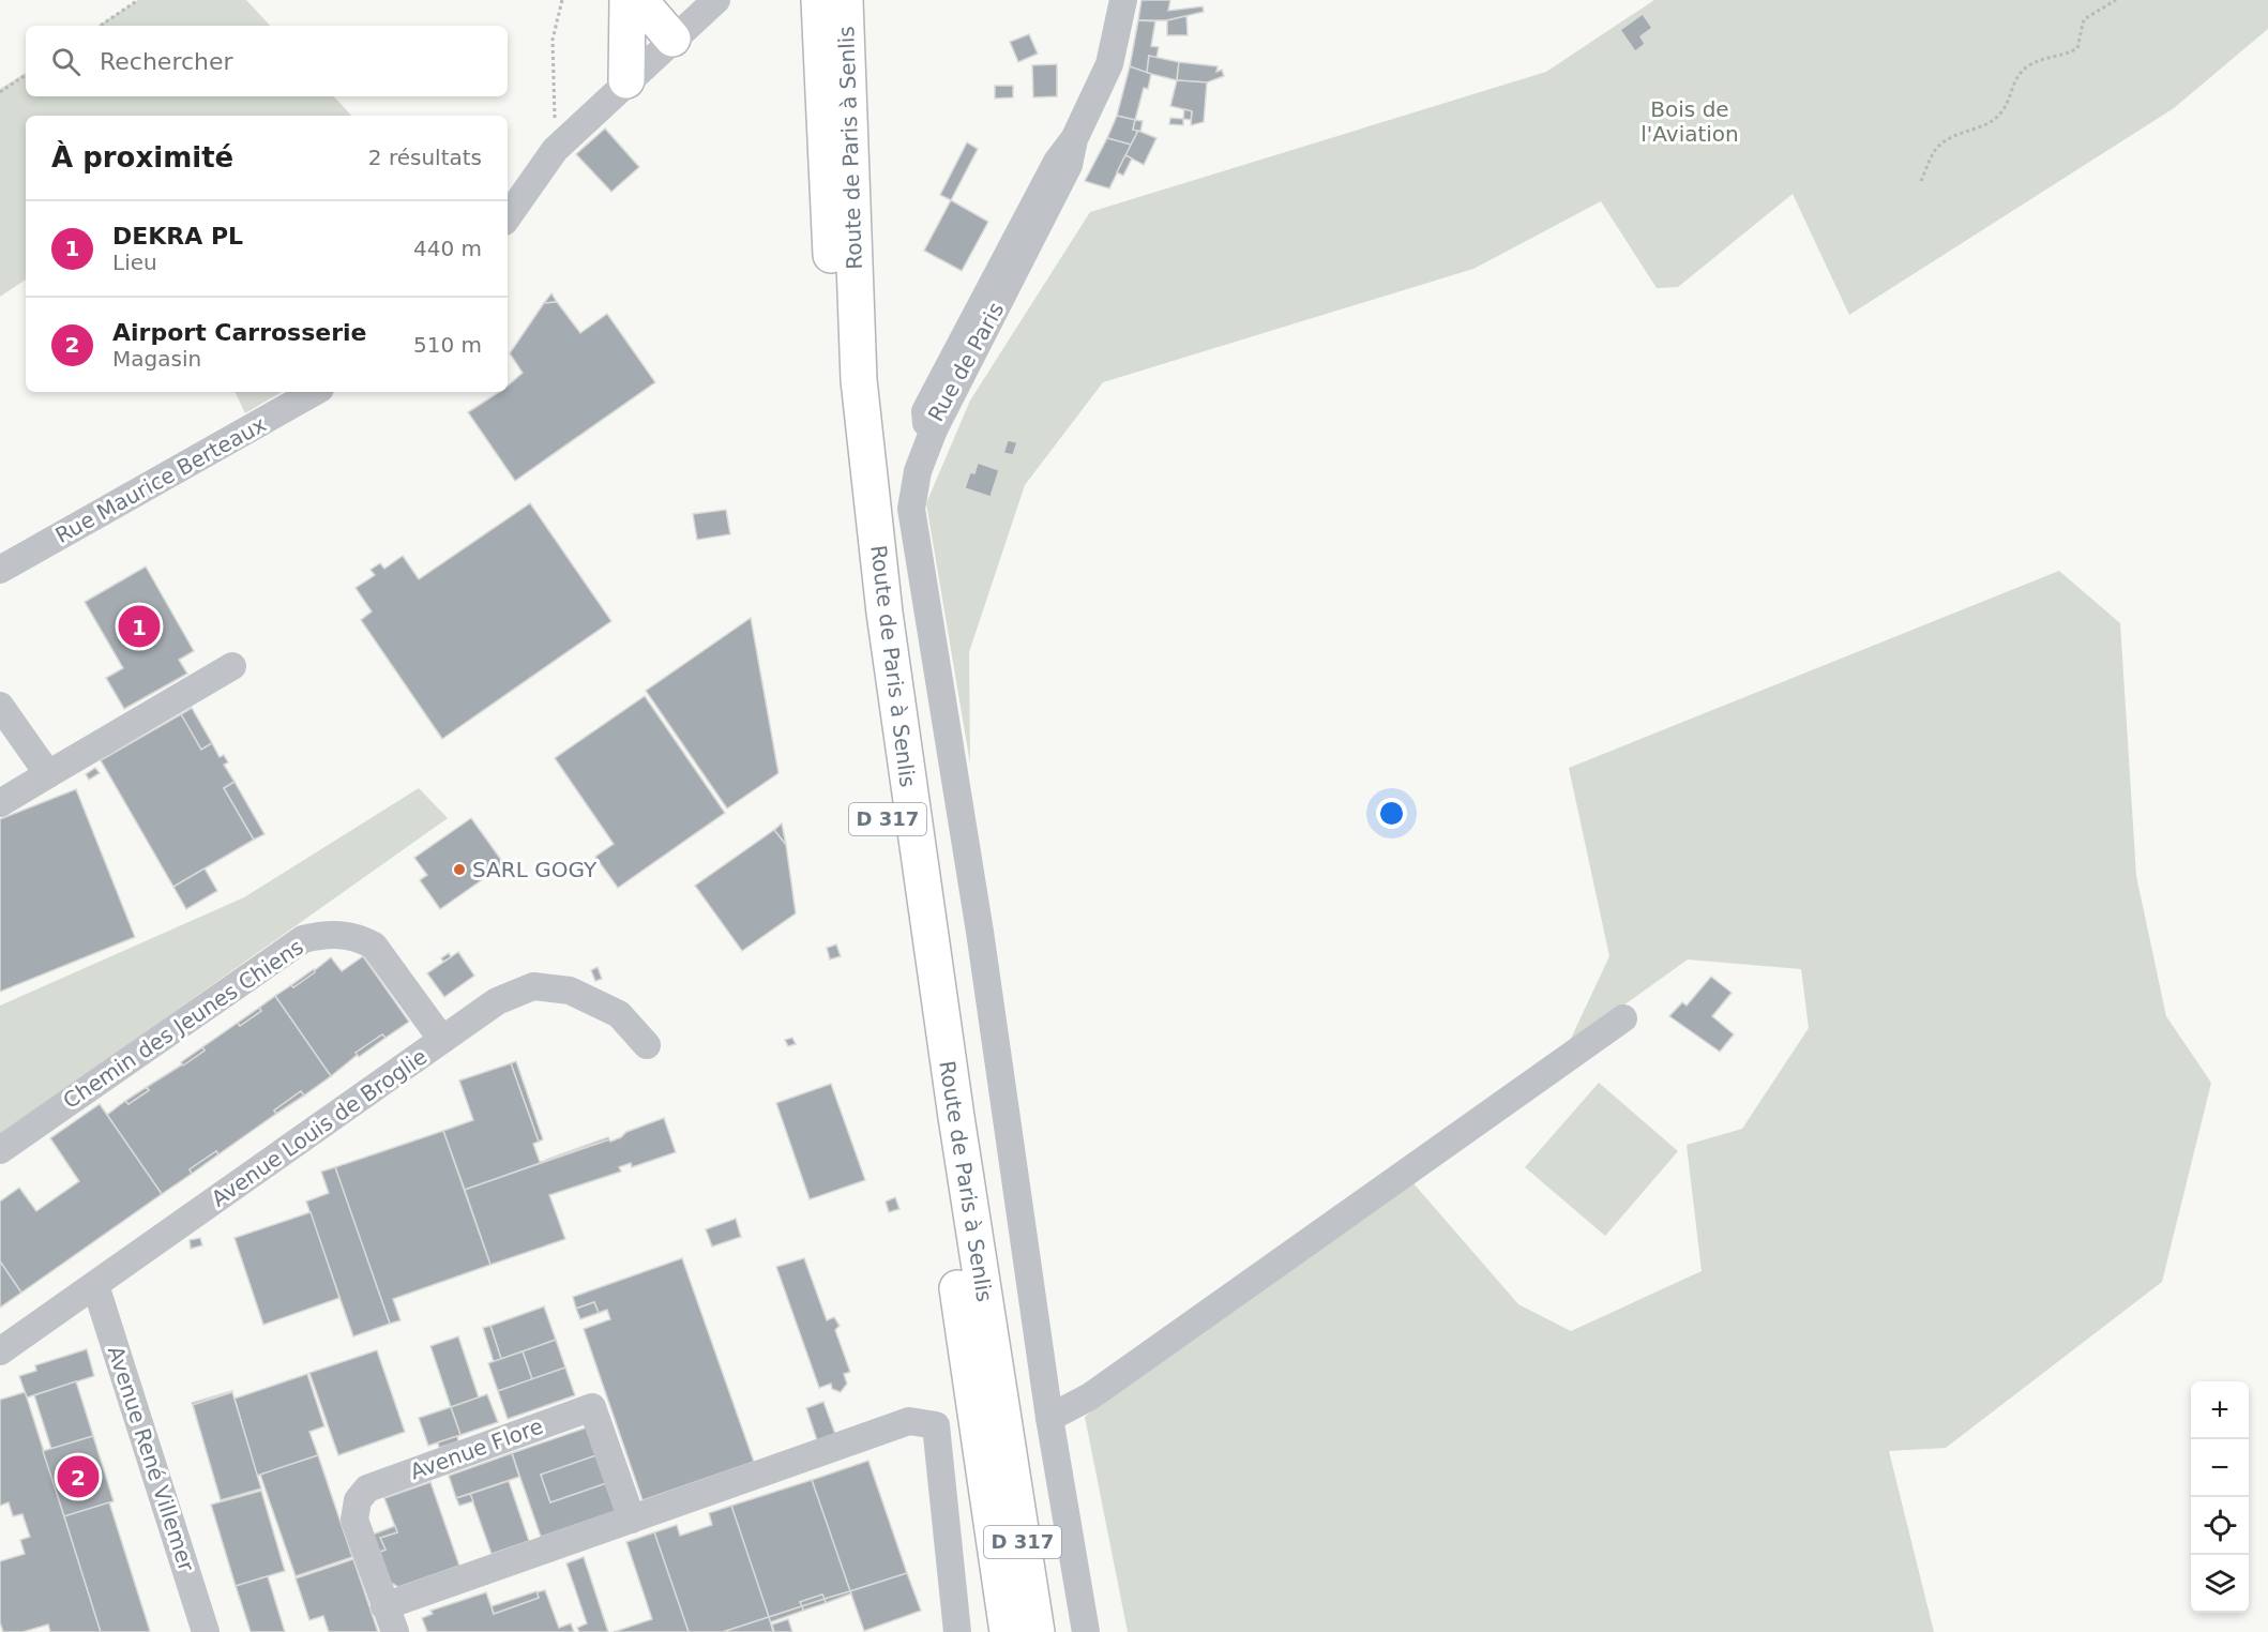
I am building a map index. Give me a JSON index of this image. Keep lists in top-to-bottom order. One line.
{"streets":{"main road":["Route de Paris à Senlis","D 317"],"street":["Rue de Paris","Rue Maurice Berteaux","Chemin des Jeunes Chiens","Avenue Louis de Broglie","Avenue Flore","Avenue René Villemer"]},"crossings":[["Chemin des Jeunes Chiens","Avenue Louis de Broglie"],["Avenue Louis de Broglie","Avenue René Villemer"]],"parks":["Bois de l'Aviation"],"places":["SARL GOGY"],"page":{"search":"Rechercher","heading":["À proximité","2 résultats"],"list":[{"mark":"1","name":"DEKRA PL","note":"Lieu","value":"440 m"},{"mark":"2","name":"Airport Carrosserie","note":"Magasin","value":"510 m"}],"pins":["1","2"],"map_buttons":["+","−"]}}
